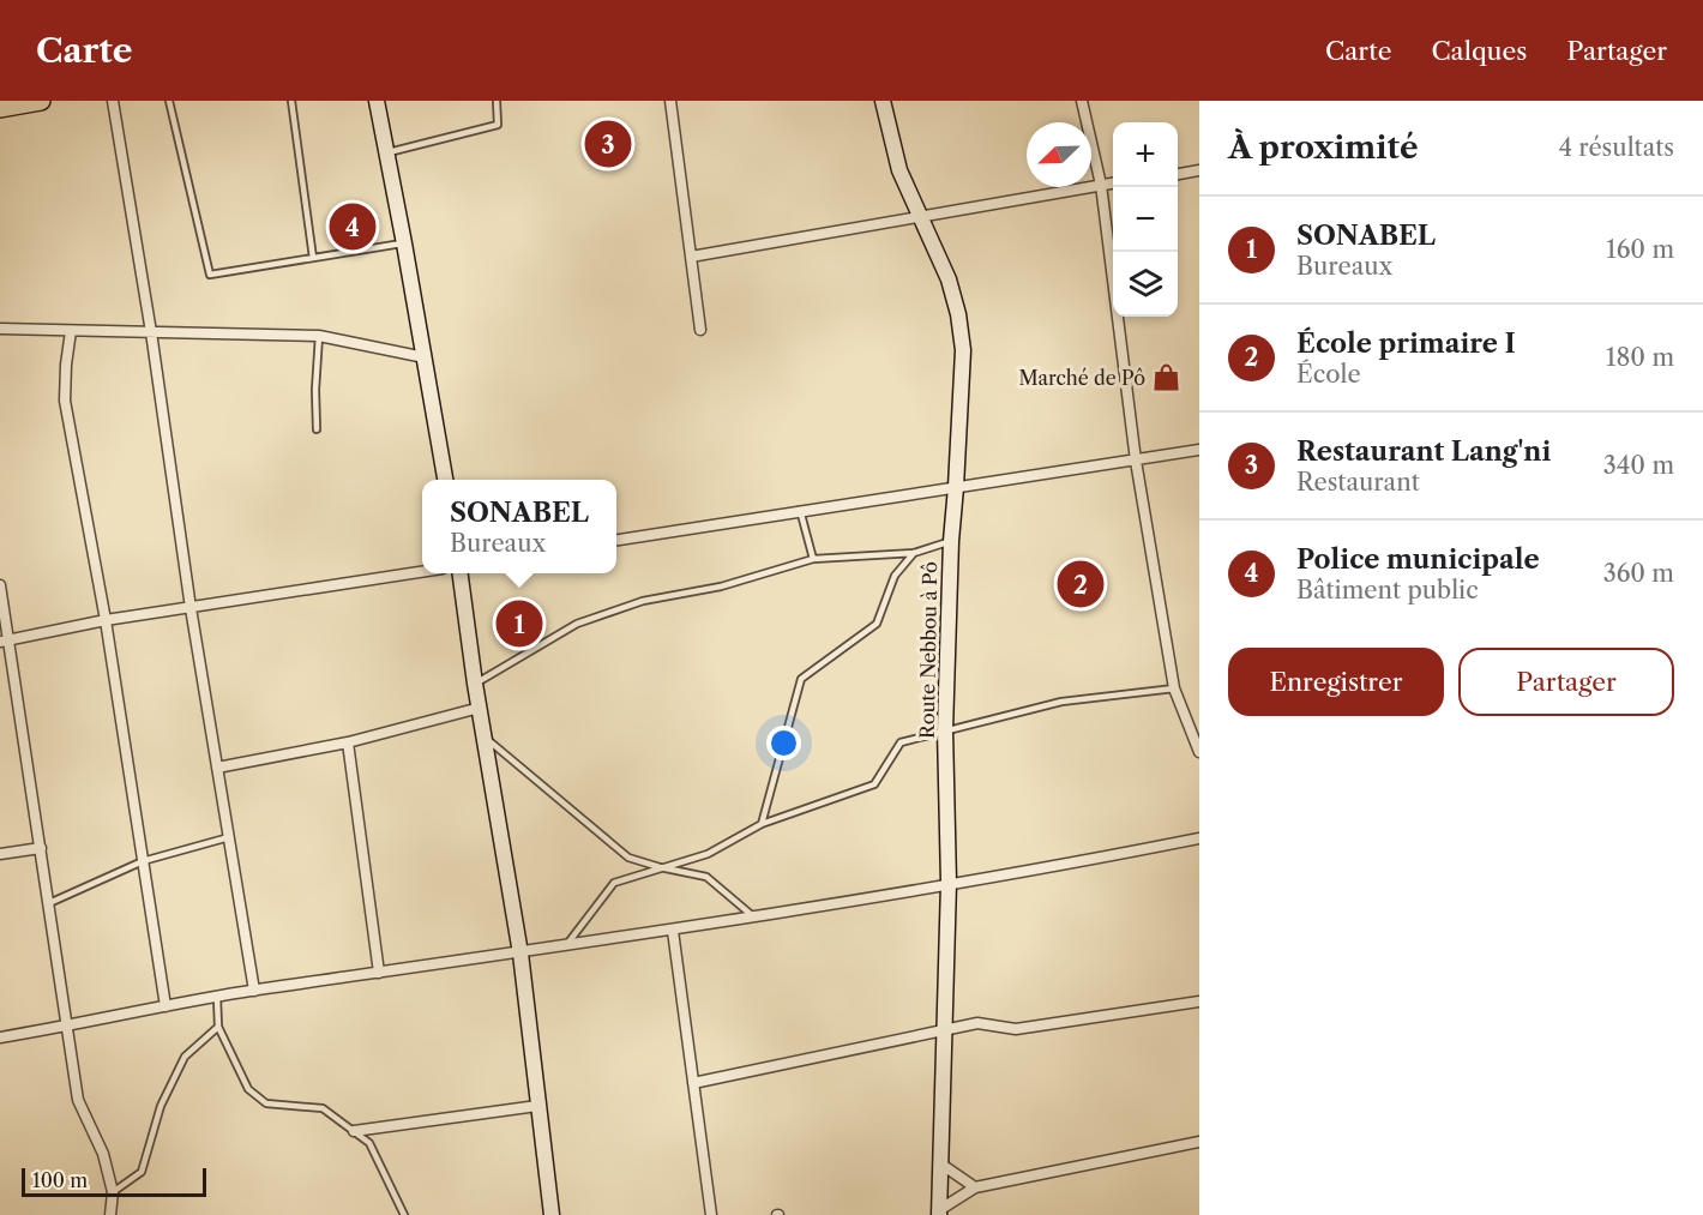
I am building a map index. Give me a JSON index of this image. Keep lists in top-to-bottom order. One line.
{"streets":{"main road":["Route Nebbou à Pô"]},"places":{"shop":["Marché de Pô"]},"scale_bar":"100 m","north":"bottom left","page":{"header":"Carte","nav":["Carte","Calques","Partager"],"heading":["À proximité","4 résultats"],"pins":["3","4","2","1"],"map_buttons":["+","−"],"list":[{"mark":"1","name":"SONABEL","note":"Bureaux","value":"160 m"},{"mark":"2","name":"École primaire I","note":"École","value":"180 m"},{"mark":"3","name":"Restaurant Lang'ni","note":"Restaurant","value":"340 m"},{"mark":"4","name":"Police municipale","note":"Bâtiment public","value":"360 m"}],"popup":["SONABEL","Bureaux"],"buttons":["Enregistrer","Partager"],"scale":"100 m"}}
